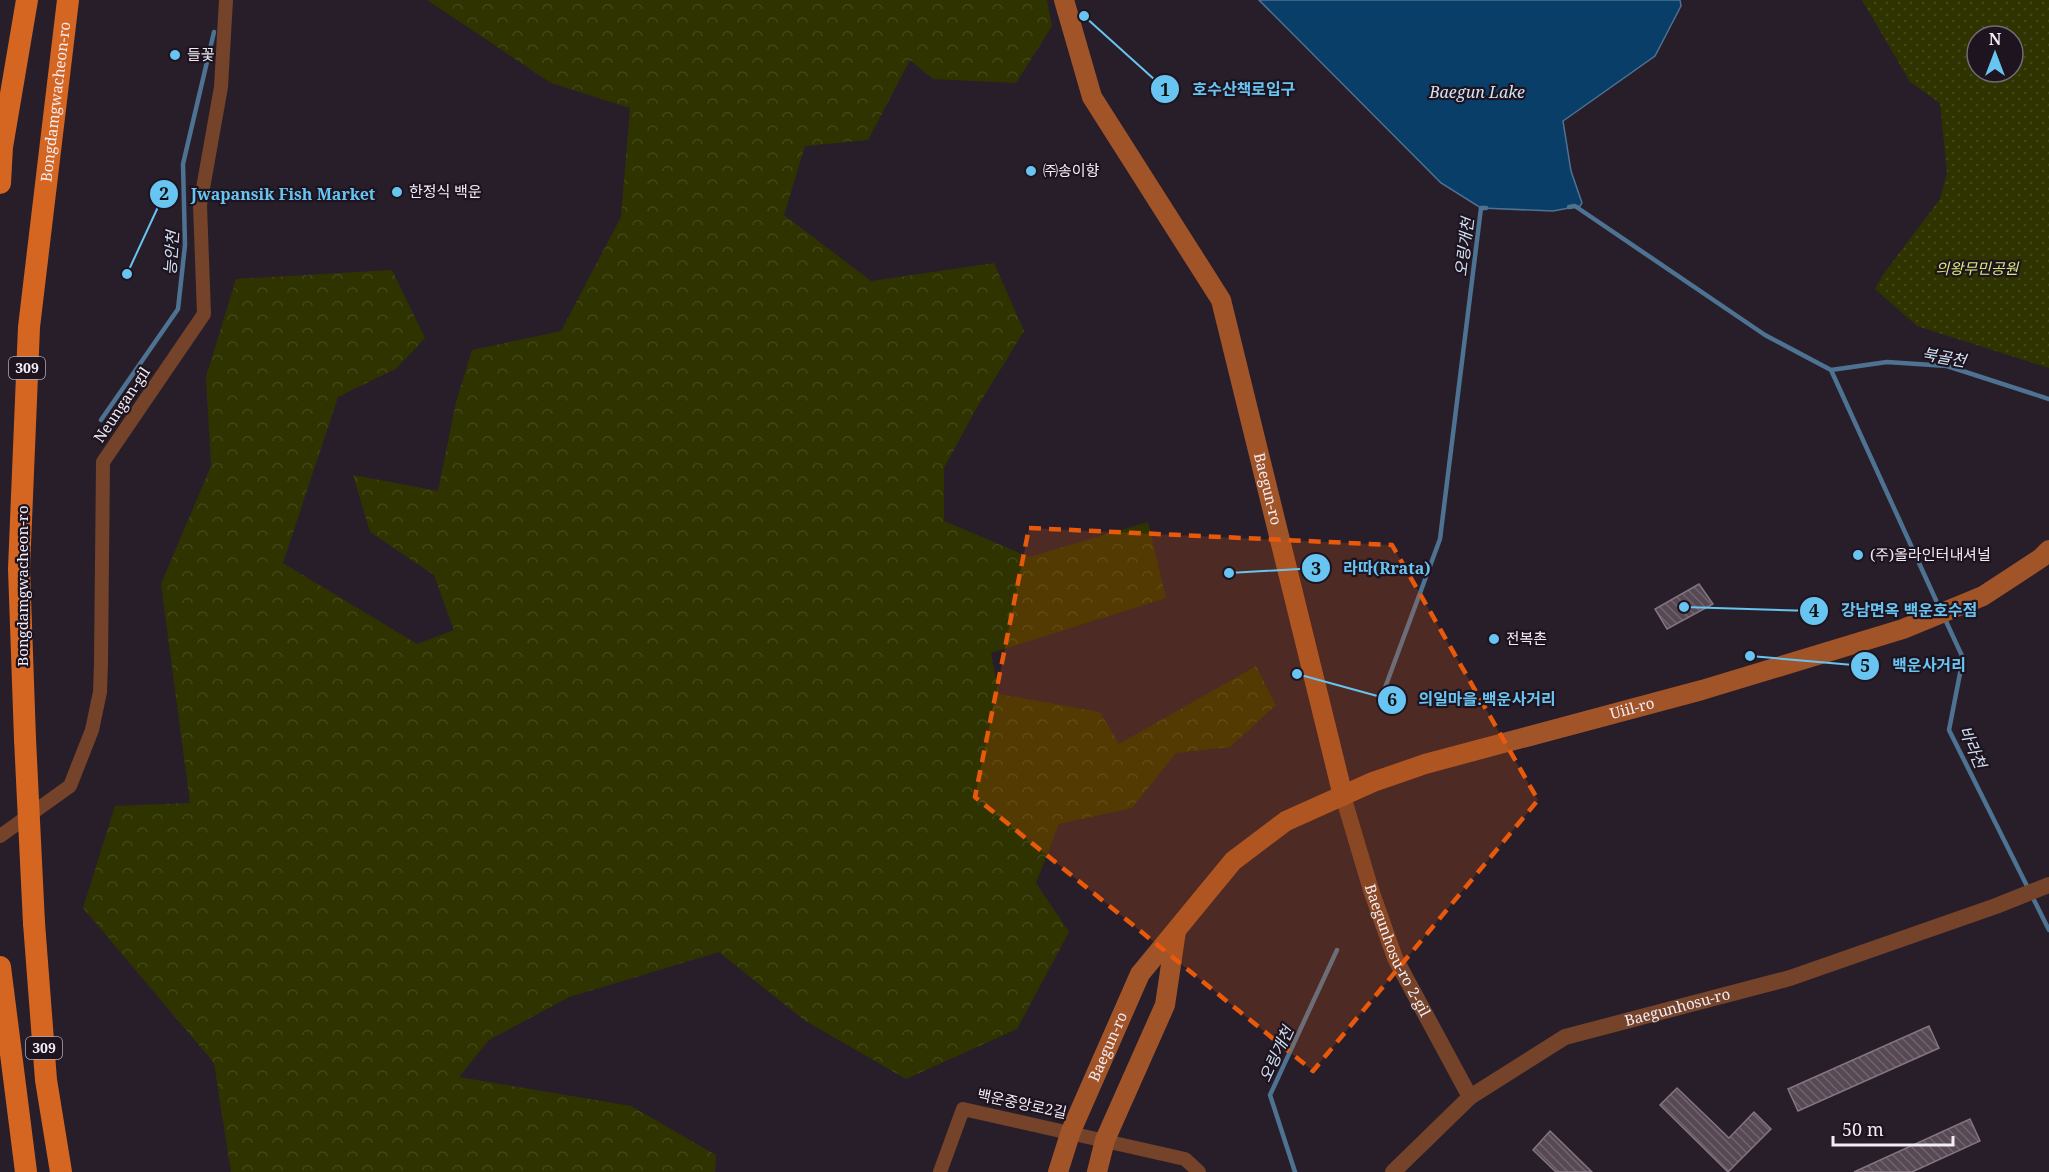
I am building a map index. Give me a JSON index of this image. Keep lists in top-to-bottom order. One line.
{"streets":{"highway":["Bongdamgwacheon-ro","309"],"main road":["Baegun-ro","Uiil-ro"],"street":["Neungan-gil","Baegunhosu-ro 2-gil","Baegunhosu-ro","백운중앙로2길"]},"crossings":[["Baegun-ro","Uiil-ro"],["Baegun-ro","Baegunhosu-ro 2-gil"],["Baegun-ro","백운중앙로2길"],["Uiil-ro","Baegunhosu-ro 2-gil"],["Baegunhosu-ro 2-gil","Baegunhosu-ro"]],"water":["Baegun Lake","오링개천","능안천","북골천","바라천"],"parks":["의왕무민공원"],"places":["호수산책로입구","들꽃","㈜송이향","한정식 백운","Jwapansik Fish Market","(주)올라인터내셔널","라따(Rrata)","강남면옥 백운호수점","전복촌","백운사거리","의일마을.백운사거리"],"scale_bar":"50 m","north":"top"}
